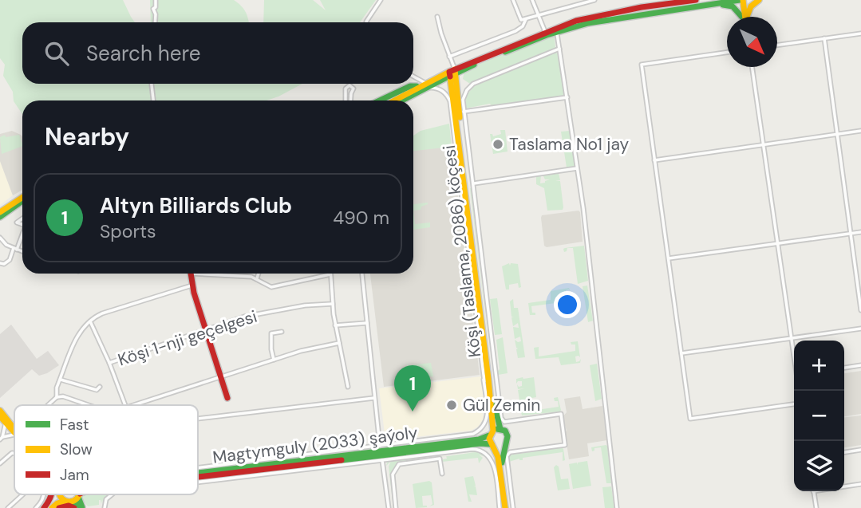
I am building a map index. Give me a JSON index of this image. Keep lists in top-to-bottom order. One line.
{"streets":{"main road":["Köşi (Taslama, 2086) köçesi","Magtymguly (2033) şaýoly"],"street":["Köşi 1-nji geçelgesi"]},"crossings":[["Köşi (Taslama, 2086) köçesi","Magtymguly (2033) şaýoly"]],"places":["Taslama No1 jay","Gül Zemin"],"legend":["Fast","Slow","Jam"],"north":"bottom right","page":{"search":"Search here","heading":"Nearby","list":[{"mark":"1","name":"Altyn Billiards Club","note":"Sports","value":"490 m"}],"map_buttons":["+","−"],"pins":"1"}}
